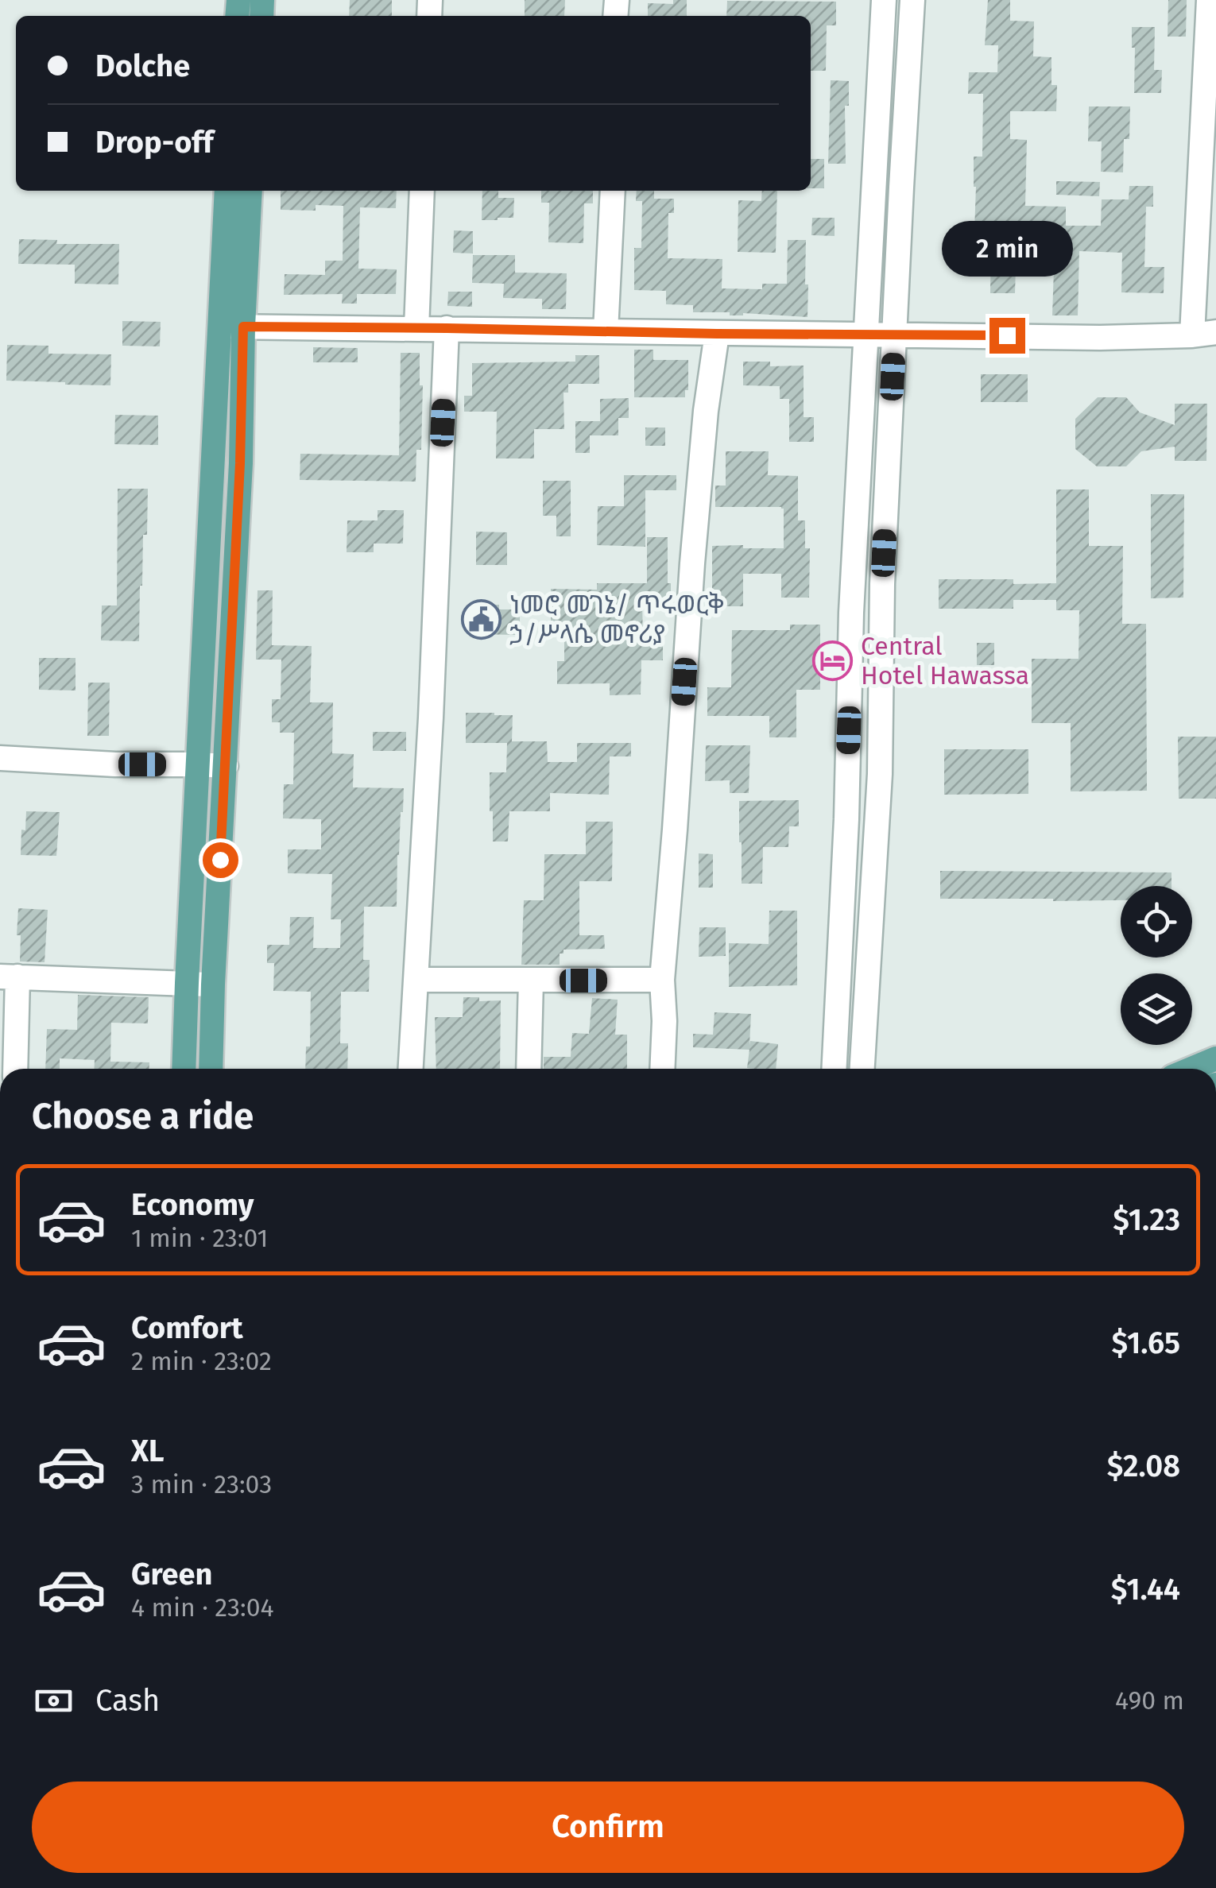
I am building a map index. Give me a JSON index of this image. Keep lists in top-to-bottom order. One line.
{"places":{"public building":["ነመሮ መገኔ/ ጥሩወርቅ ኃ/ሥላሴ መኖሪያ"],"hotel":["Central Hotel Hawassa"]},"page":{"banner":["Dolche","Drop-off"],"bubble":"2 min","heading":"Choose a ride","list":[{"name":"Economy","note":"1 min · 23:01","value":"$1.23"},{"name":"Comfort","note":"2 min · 23:02","value":"$1.65"},{"name":"XL","note":"3 min · 23:03","value":"$2.08"},{"name":"Green","note":"4 min · 23:04","value":"$1.44"}],"pay":["Cash","490 m"],"buttons":"Confirm"}}
